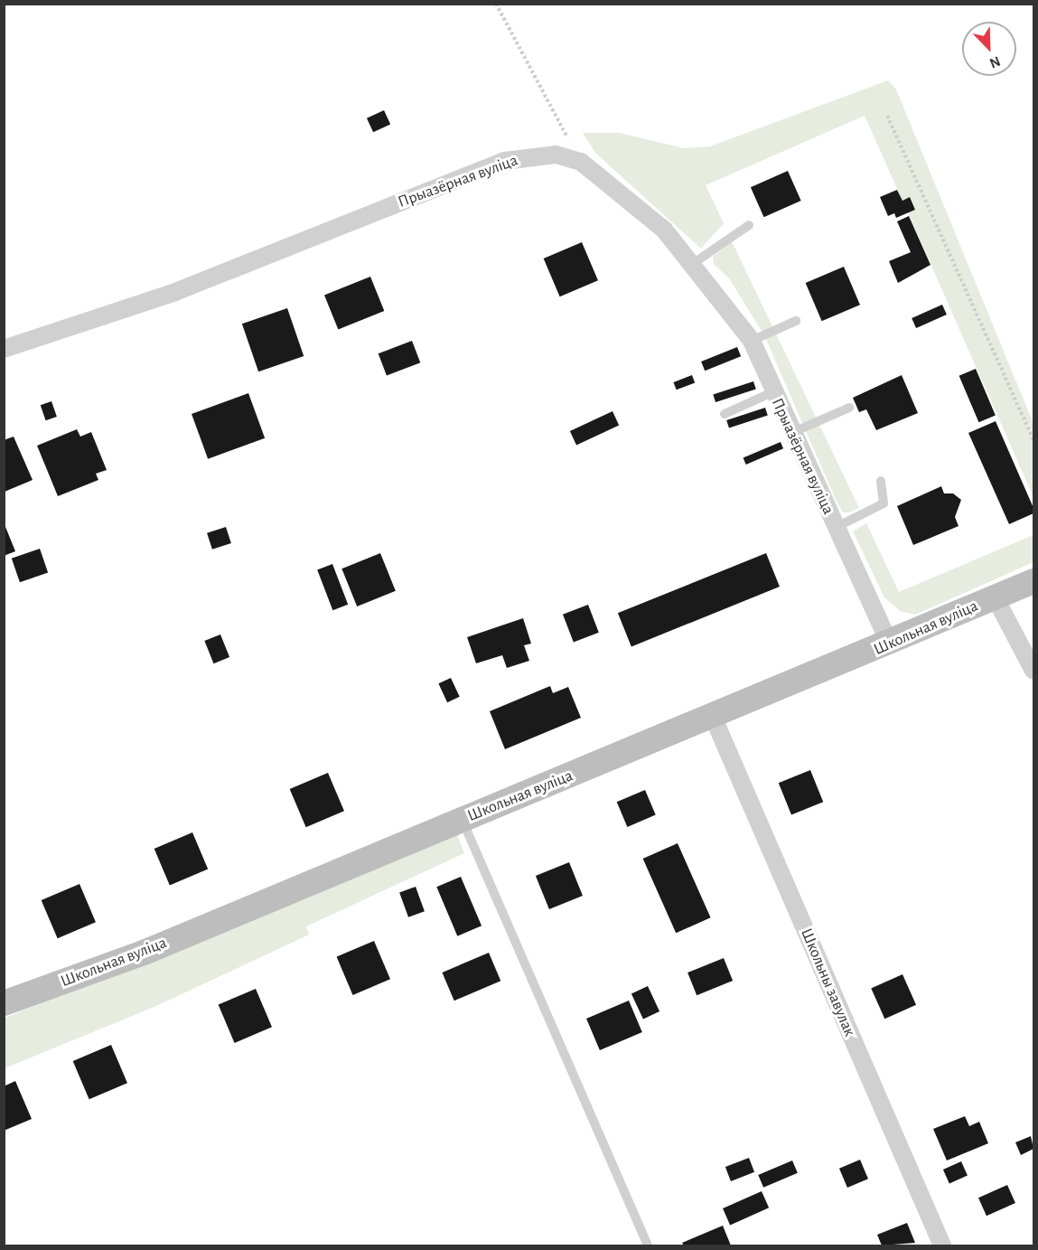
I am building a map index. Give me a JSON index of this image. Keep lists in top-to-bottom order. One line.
{"streets":{"main road":["Школьная вуліца"],"street":["Прыазёрная вуліца","Школьны завулак"]},"crossings":[["Прыазёрная вуліца","Школьная вуліца"],["Школьная вуліца","Школьны завулак"]],"north":"bottom right"}
